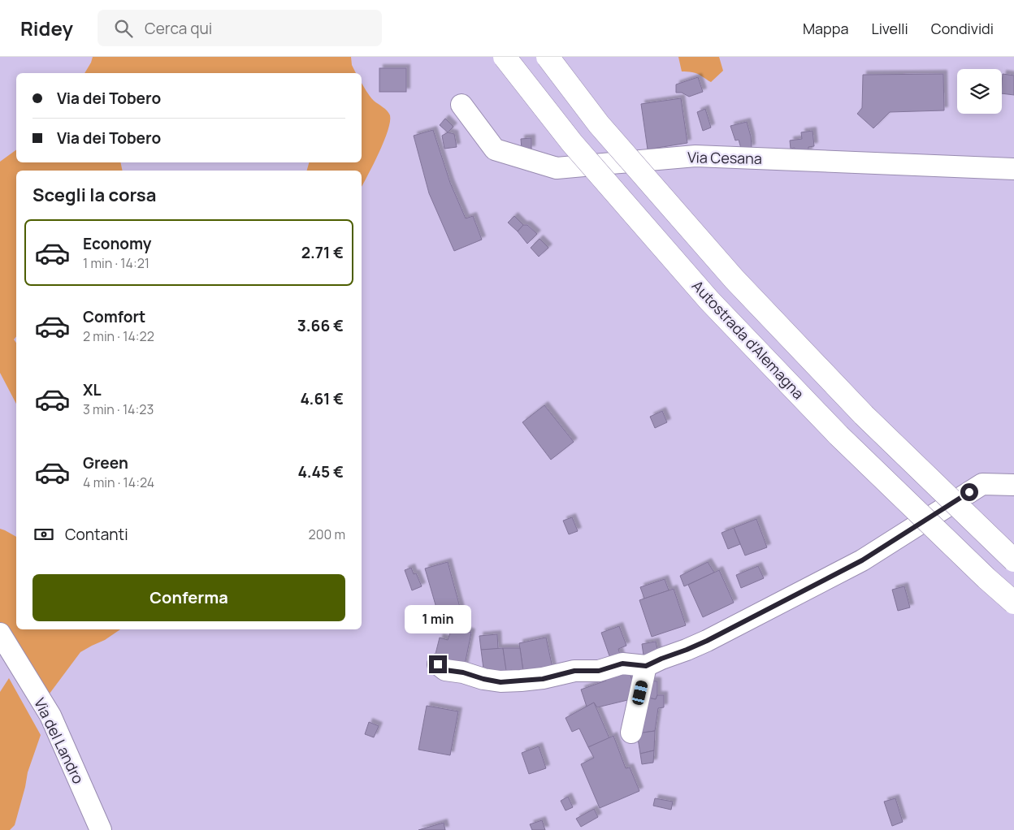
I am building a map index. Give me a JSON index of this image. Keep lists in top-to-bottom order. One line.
{"streets":{"highway":["Autostrada d'Alemagna"],"street":["Via Cesana","Via del Landro"]},"page":{"header":"Ridey","search":"Cerca qui","nav":["Mappa","Livelli","Condividi"],"banner":["Via dei Tobero","Via dei Tobero"],"heading":"Scegli la corsa","list":[{"name":"Economy","note":"1 min · 14:21","value":"2.71 €"},{"name":"Comfort","note":"2 min · 14:22","value":"3.66 €"},{"name":"XL","note":"3 min · 14:23","value":"4.61 €"},{"name":"Green","note":"4 min · 14:24","value":"4.45 €"}],"pay":["Contanti","200 m"],"buttons":"Conferma","bubble":"1 min"}}
